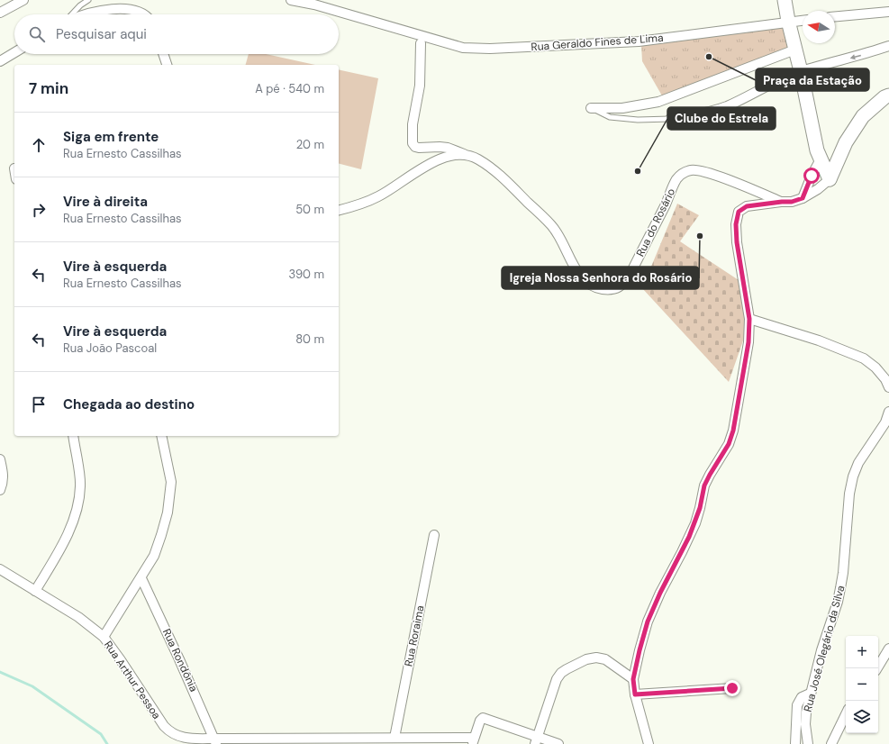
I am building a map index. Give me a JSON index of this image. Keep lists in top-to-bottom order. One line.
{"streets":{"street":["Rua Geraldo Fines de Lima","Rua do Rosário","Rua Roraima","Rua José Olegário da Silva","Rua Rondônia","Rua Arthur Pessoa"]},"crossings":[["Rua Roraima","Rua Arthur Pessoa"],["Rua Rondônia","Rua Arthur Pessoa"]],"places":["Praça da Estação","Clube do Estrela","Igreja Nossa Senhora do Rosário"],"north":"left","page":{"search":"Pesquisar aqui","heading":["7 min","A pé · 540 m"],"list":[["Siga em frente","Rua Ernesto Cassilhas","20 m"],["Vire à direita","Rua Ernesto Cassilhas","50 m"],["Vire à esquerda","Rua Ernesto Cassilhas","390 m"],["Vire à esquerda","Rua João Pascoal","80 m"],"Chegada ao destino"],"map_buttons":["+","−"]}}
